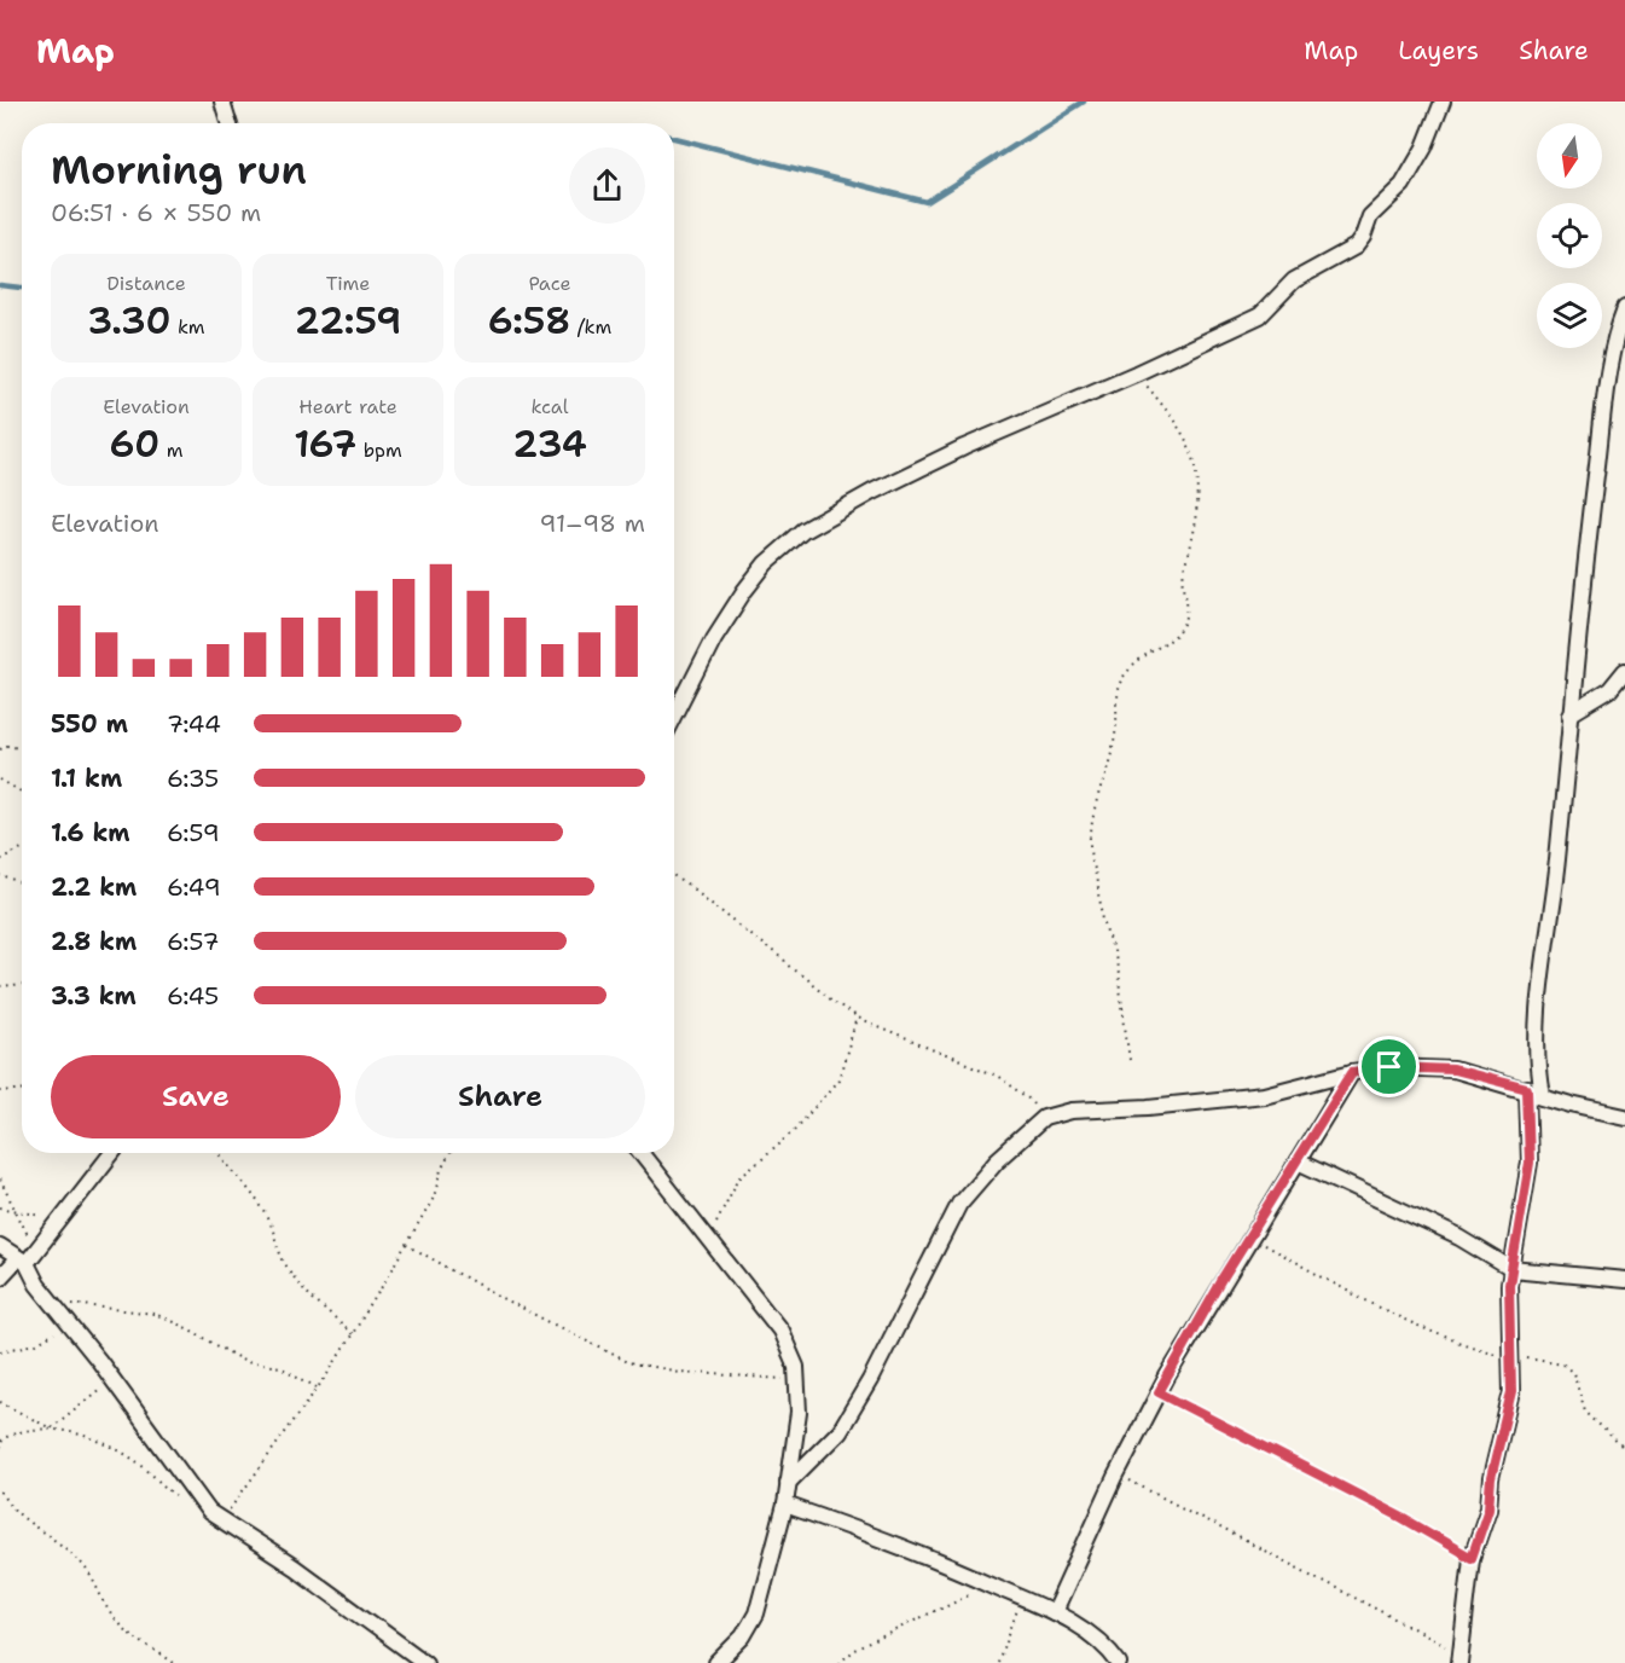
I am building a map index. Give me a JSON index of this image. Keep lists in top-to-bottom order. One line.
{"north":"bottom","page":{"header":"Map","nav":["Map","Layers","Share"],"heading":["Morning run","06:51 · 6 × 550 m"],"stats":[["Distance","3.30 km"],["Time","22:59"],["Pace","6:58 /km"],["Elevation","60 m"],["Heart rate","167 bpm"],["kcal","234"]],"chart":["Elevation","91–98 m"],"list":[{"name":"550 m","note":"7:44"},{"name":"1.1 km","note":"6:35"},{"name":"1.6 km","note":"6:59"},{"name":"2.2 km","note":"6:49"},{"name":"2.8 km","note":"6:57"},{"name":"3.3 km","note":"6:45"}],"buttons":["Save","Share"]}}
